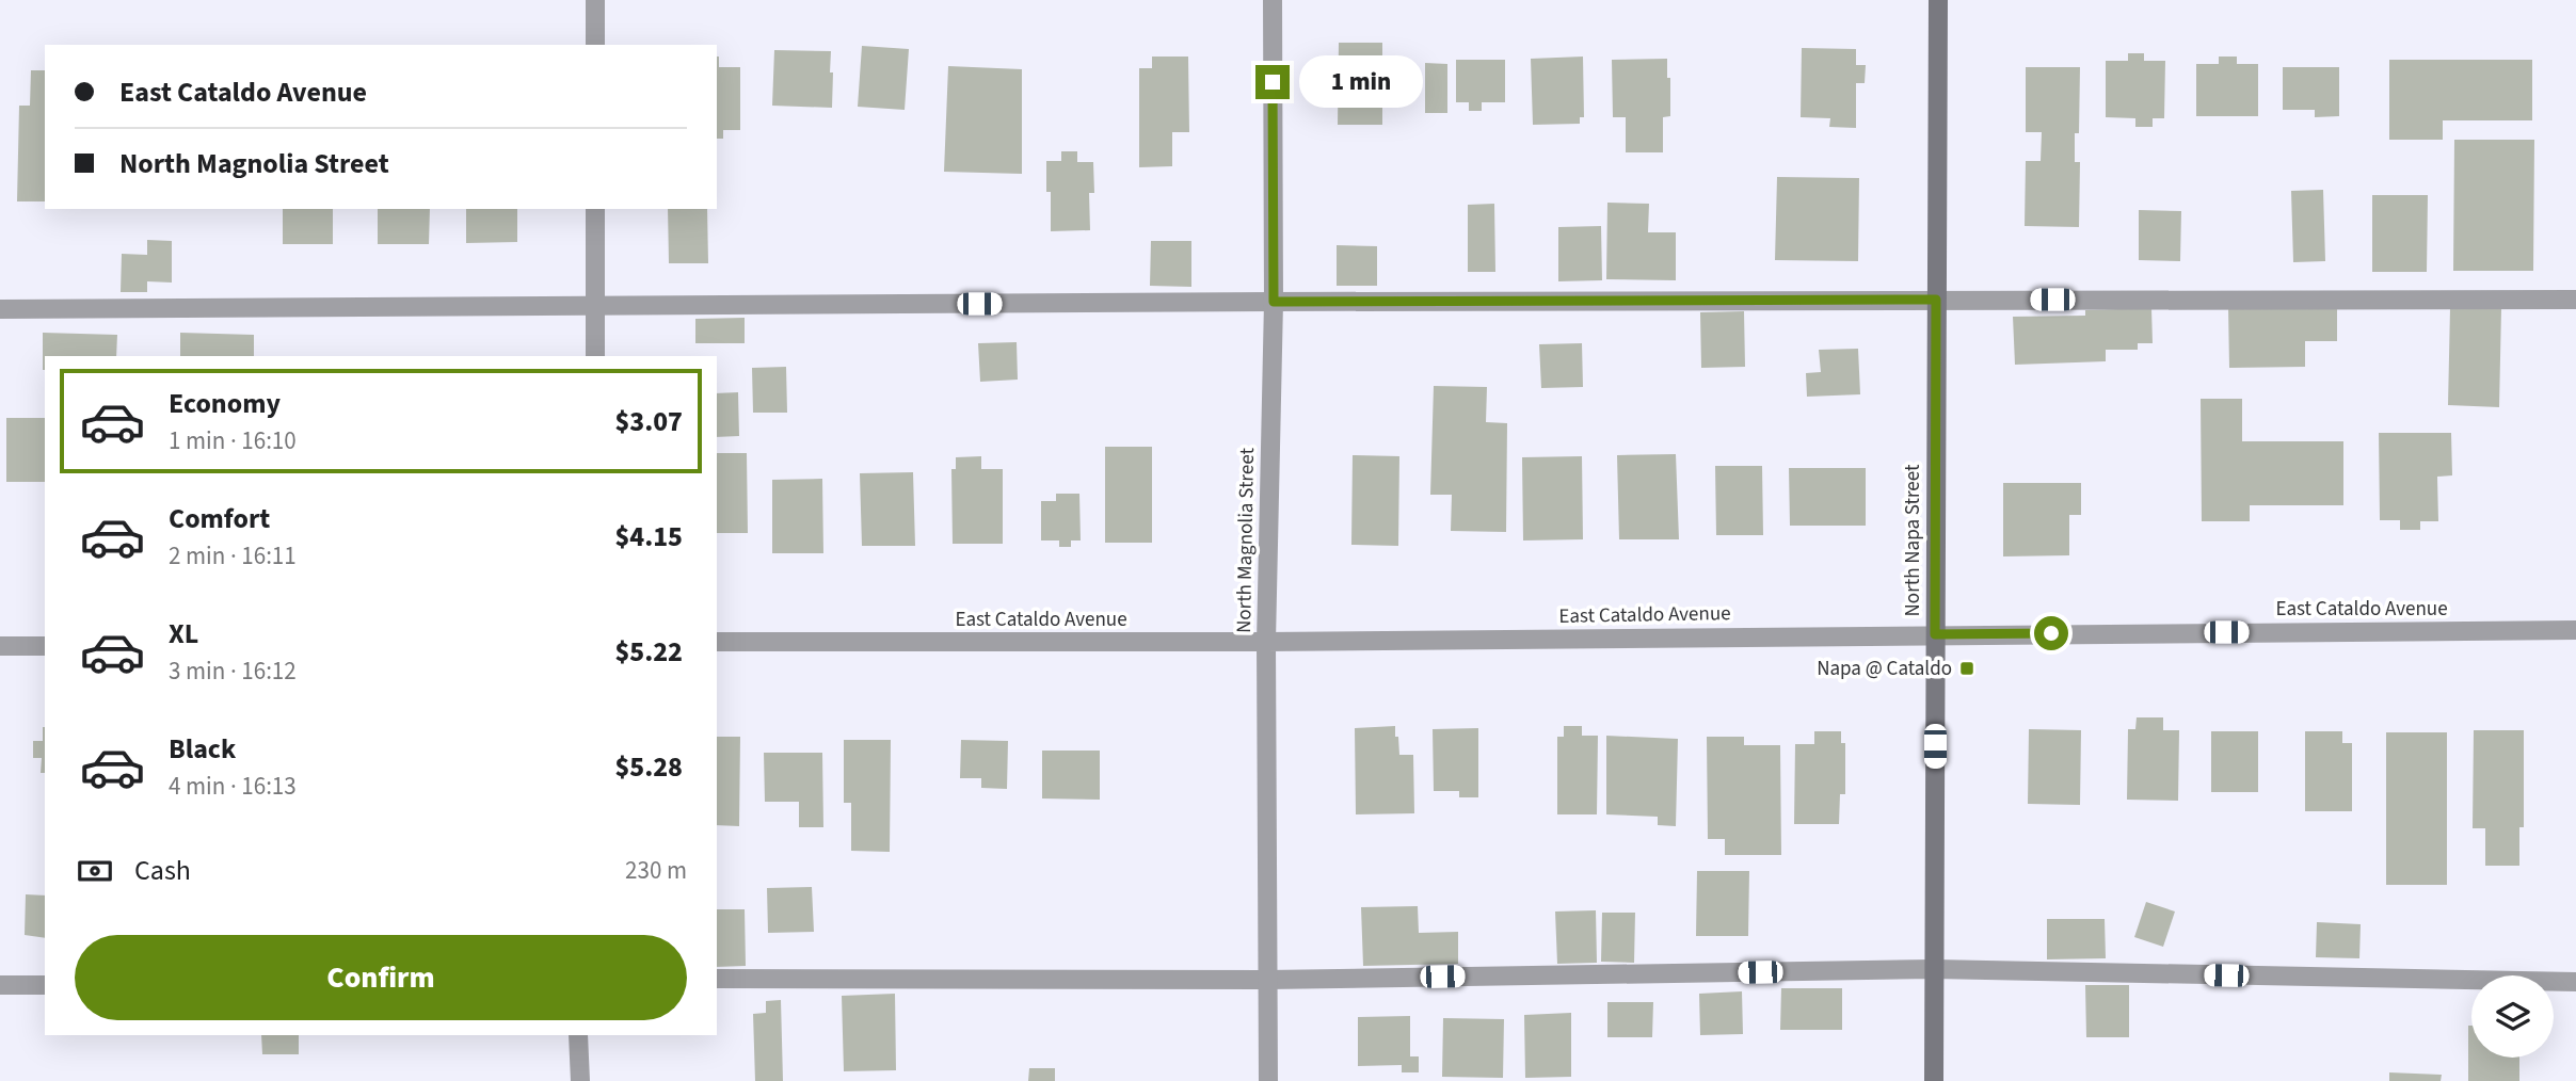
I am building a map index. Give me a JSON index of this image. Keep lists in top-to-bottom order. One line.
{"streets":{"main road":["North Napa Street"],"street":["North Magnolia Street","East Cataldo Avenue"]},"crossings":[["North Magnolia Street","East Cataldo Avenue"],["North Napa Street","East Cataldo Avenue"]],"places":{"transit":["Napa @ Cataldo"]},"page":{"banner":["East Cataldo Avenue","North Magnolia Street"],"bubble":"1 min","list":[{"name":"Economy","note":"1 min · 16:10","value":"$3.07"},{"name":"Comfort","note":"2 min · 16:11","value":"$4.15"},{"name":"XL","note":"3 min · 16:12","value":"$5.22"},{"name":"Black","note":"4 min · 16:13","value":"$5.28"}],"pay":["Cash","230 m"],"buttons":"Confirm"}}
